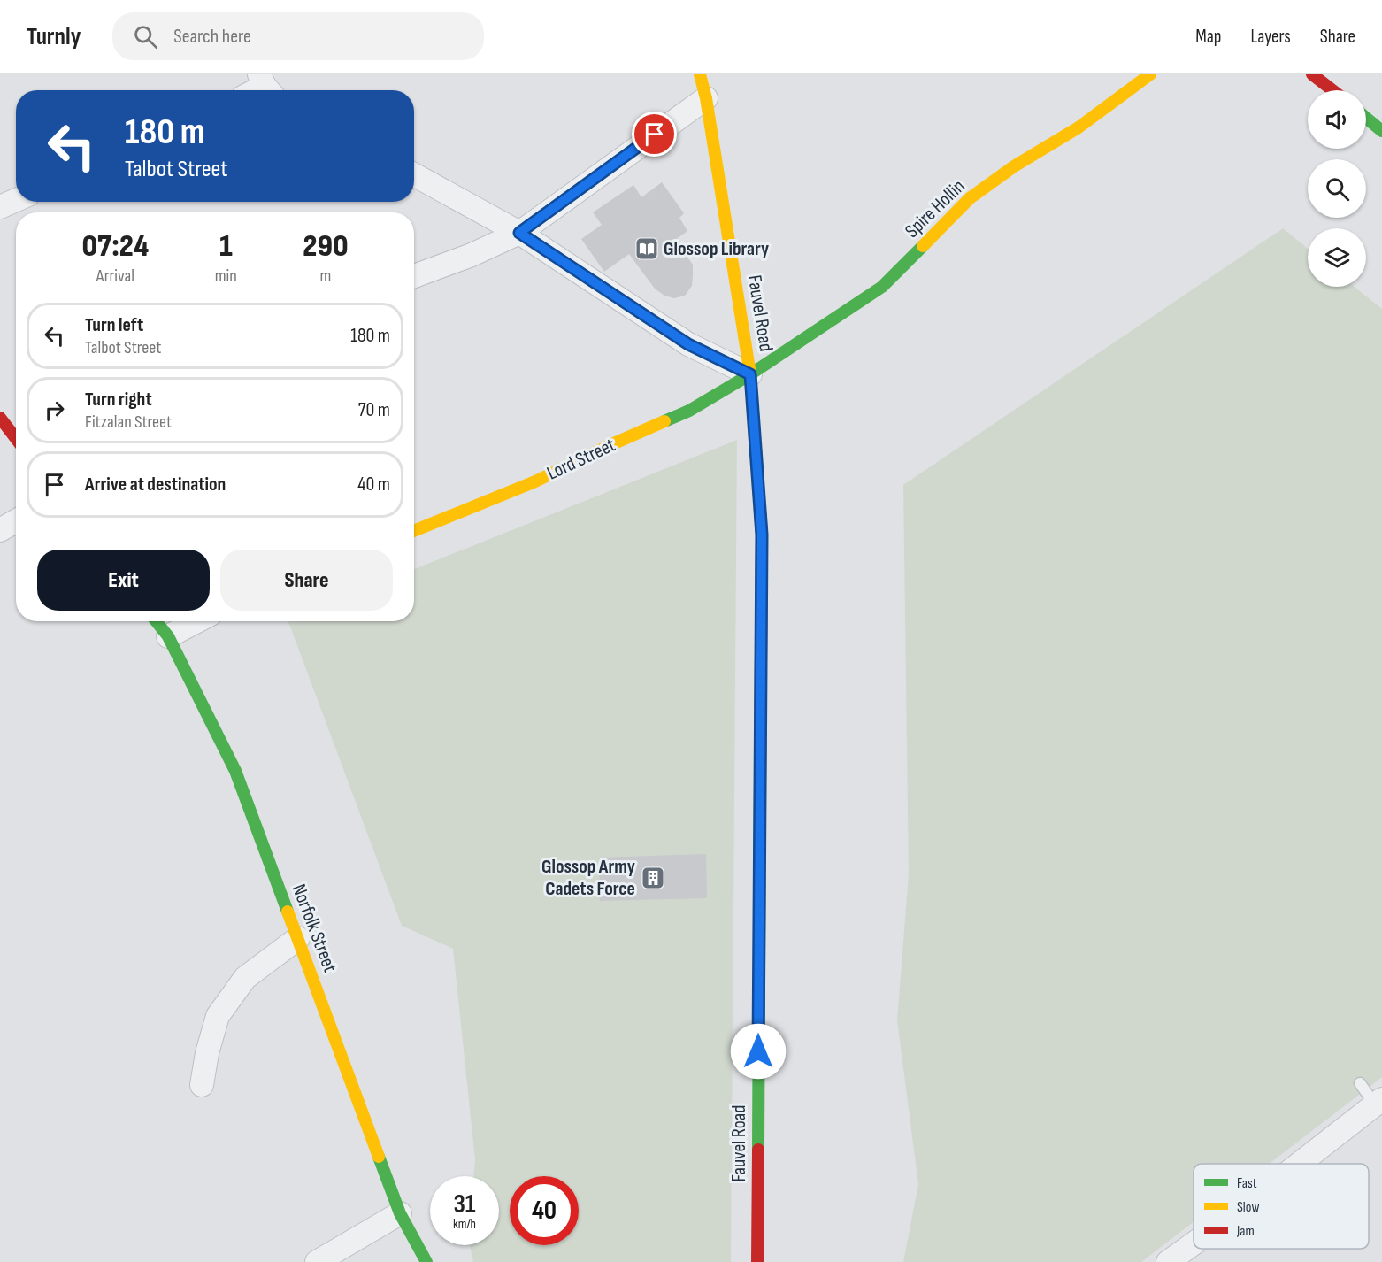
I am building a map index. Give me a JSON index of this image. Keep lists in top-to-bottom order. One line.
{"streets":{"street":["Spire Hollin","Fauvel Road","Lord Street","Norfolk Street"]},"crossings":[["Spire Hollin","Fauvel Road"],["Spire Hollin","Lord Street"],["Fauvel Road","Lord Street"]],"places":{"library":["Glossop Library"],"building":["Glossop Army Cadets Force"]},"legend":["Fast","Slow","Jam"],"page":{"header":"Turnly","search":"Search here","nav":["Map","Layers","Share"],"turn":["180 m","Talbot Street"],"eta":["07:24","Arrival","1","min","290","m"],"list":[{"name":"Turn left","note":"Talbot Street","value":"180 m"},{"name":"Turn right","note":"Fitzalan Street","value":"70 m"},{"name":"Arrive at destination","value":"40 m"}],"buttons":["Exit","Share"],"speed":"31 km/h","limit":"40"}}
